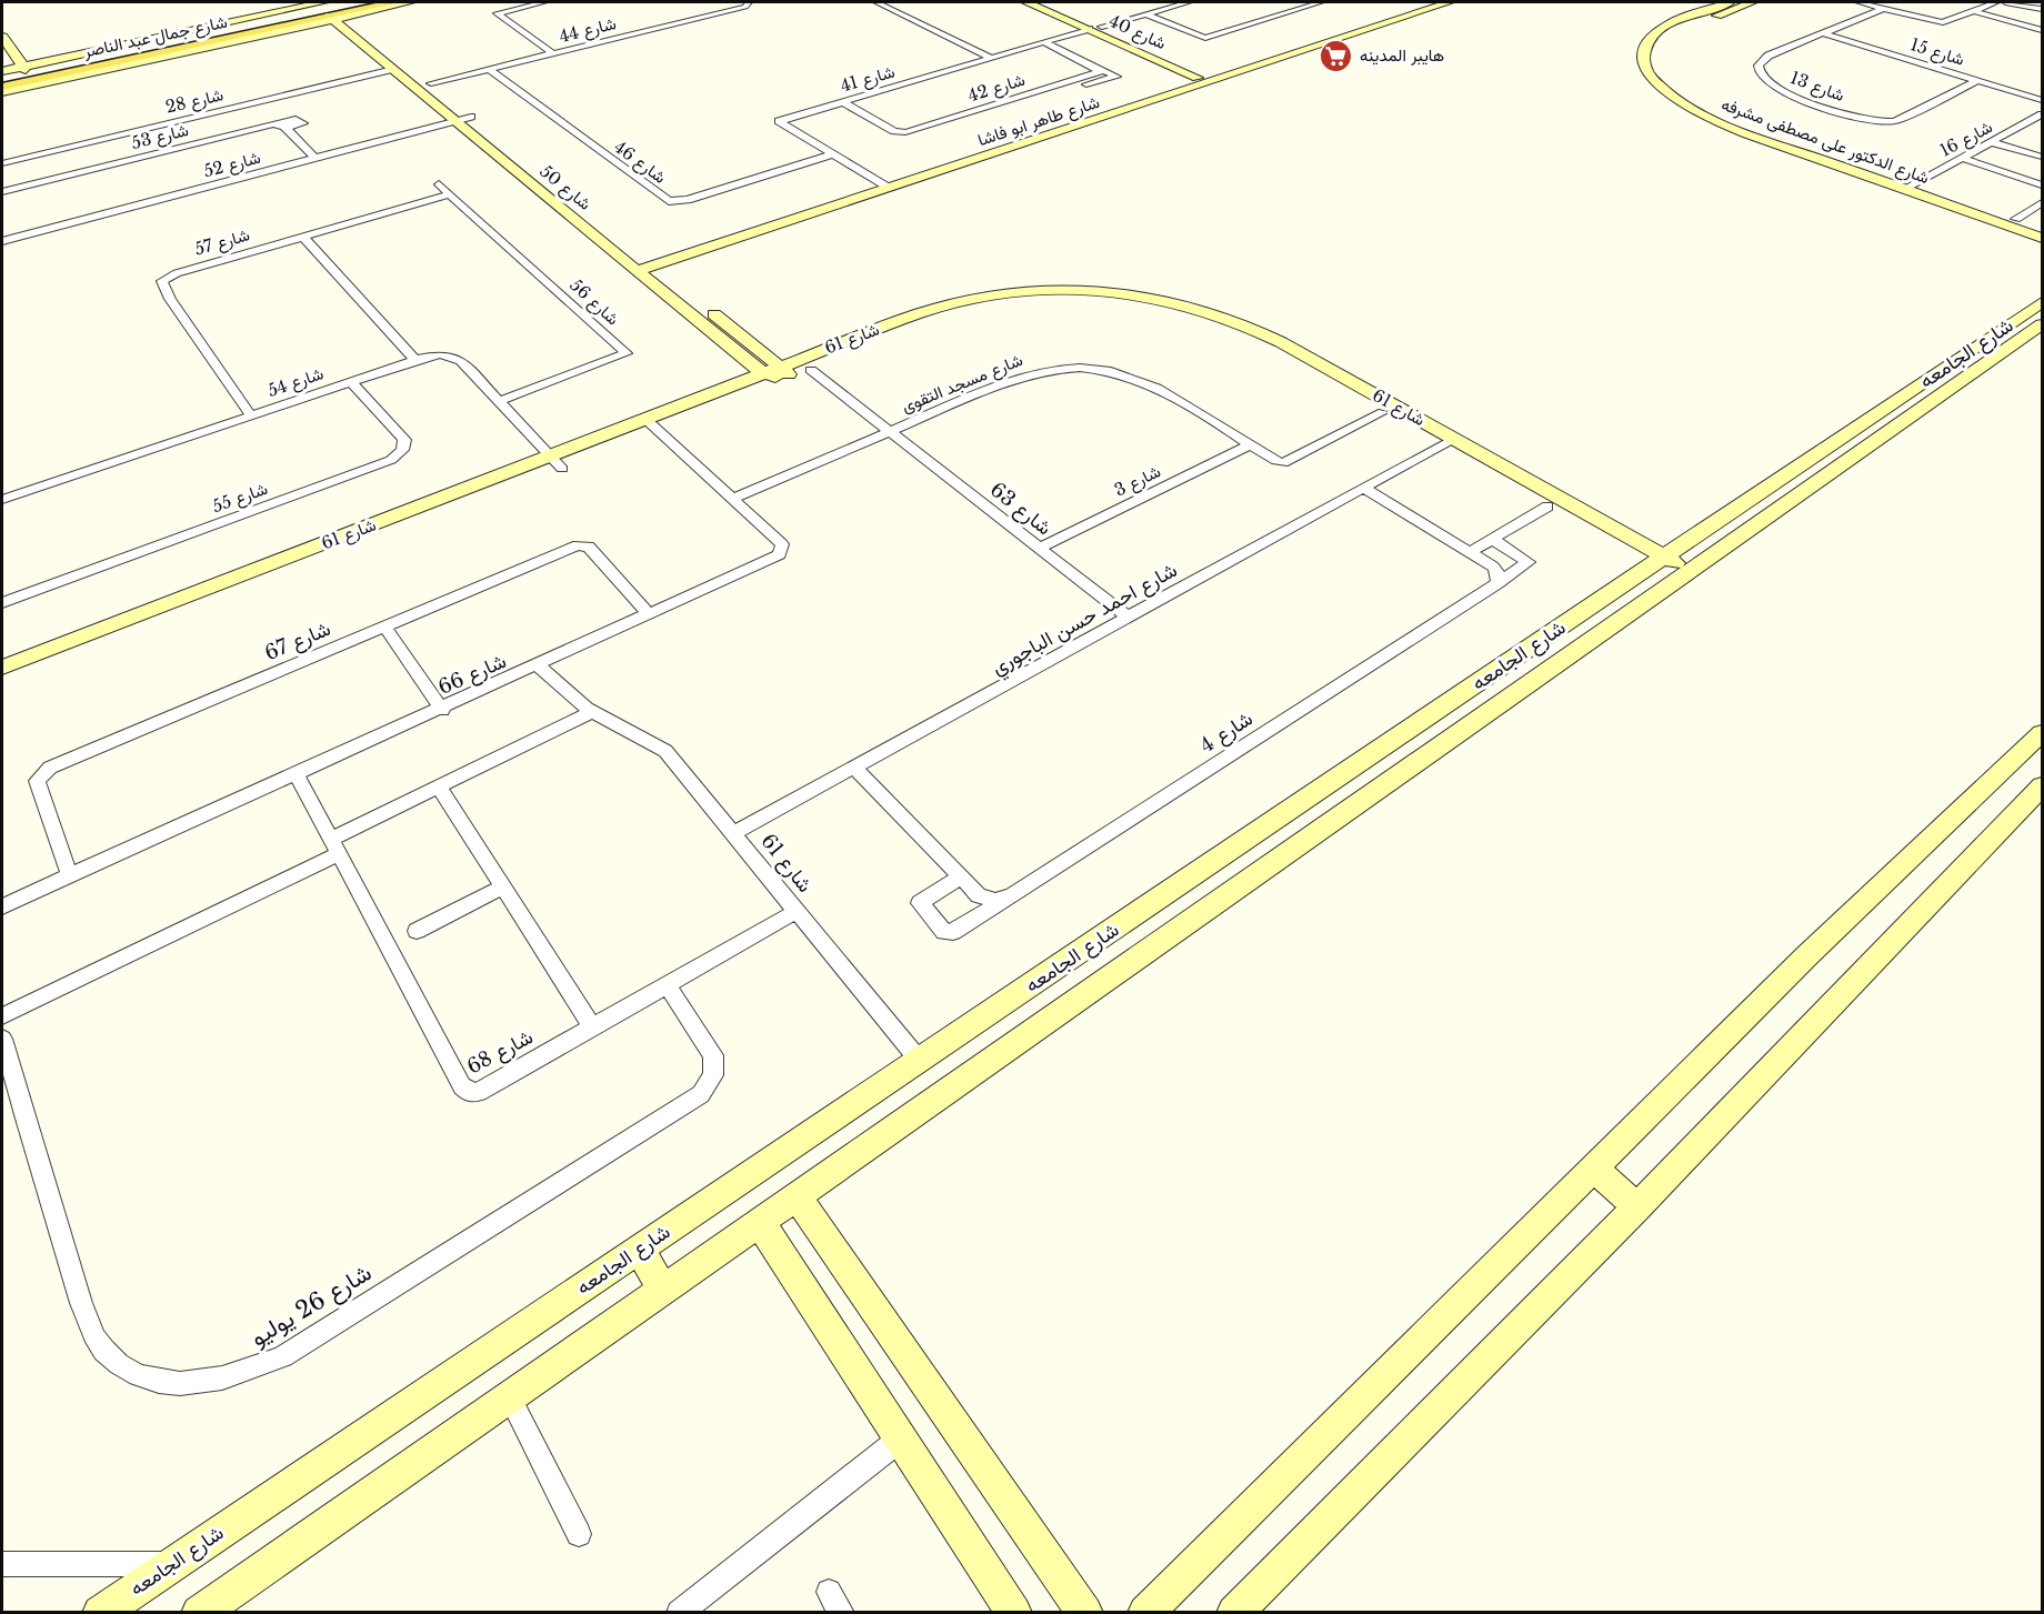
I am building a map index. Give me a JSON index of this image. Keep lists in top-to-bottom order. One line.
{"streets":{"main road":["شارع جمال عبد الناصر"],"street":["شارع 44","شارع 40","شارع 15","شارع 41","شارع 13","شارع 42","شارع 28","شارع طاهر ابو فاشا","شارع 53","شارع 16","شارع الدكتور على مصطفى مشرفه","شارع 46","شارع 52","شارع 50","شارع 57","شارع 56","شارع 61","شارع الجامعه","شارع 54","شارع مسجد التقوى","شارع 3","شارع 55","شارع 63","شارع احمد حسن الباجوري","شارع 67","شارع 66","شارع 4","شارع 68","شارع 26 يوليو"]},"crossings":[["شارع 44","شارع 46"],["شارع 44","شارع 50"],["شارع 40","شارع 41"],["شارع 40","شارع طاهر ابو فاشا"],["شارع جمال عبد الناصر","شارع 50"],["شارع 15","شارع 13"],["شارع 41","شارع 42"],["شارع 41","شارع طاهر ابو فاشا"],["شارع 41","شارع 46"],["شارع 28","شارع 50"],["شارع طاهر ابو فاشا","شارع 50"],["شارع 16","شارع الدكتور على مصطفى مشرفه"],["شارع 52","شارع 50"],["شارع 50","شارع 61"],["شارع 57","شارع 56"],["شارع 57","شارع 54"],["شارع 56","شارع 54"],["شارع 61","شارع الجامعه"],["شارع 61","شارع 54"],["شارع 61","شارع مسجد التقوى"],["شارع 61","شارع 63"],["شارع 61","شارع احمد حسن الباجوري"],["شارع 61","شارع 66"],["شارع 61","شارع 68"],["شارع 54","شارع 55"],["شارع مسجد التقوى","شارع 3"],["شارع مسجد التقوى","شارع 63"],["شارع مسجد التقوى","شارع 66"],["شارع 3","شارع 63"],["شارع 63","شارع احمد حسن الباجوري"],["شارع 67","شارع 66"],["شارع 66","شارع 68"],["شارع 68","شارع 26 يوليو"]],"places":{"supermarket":["هايبر المدينه"]}}
